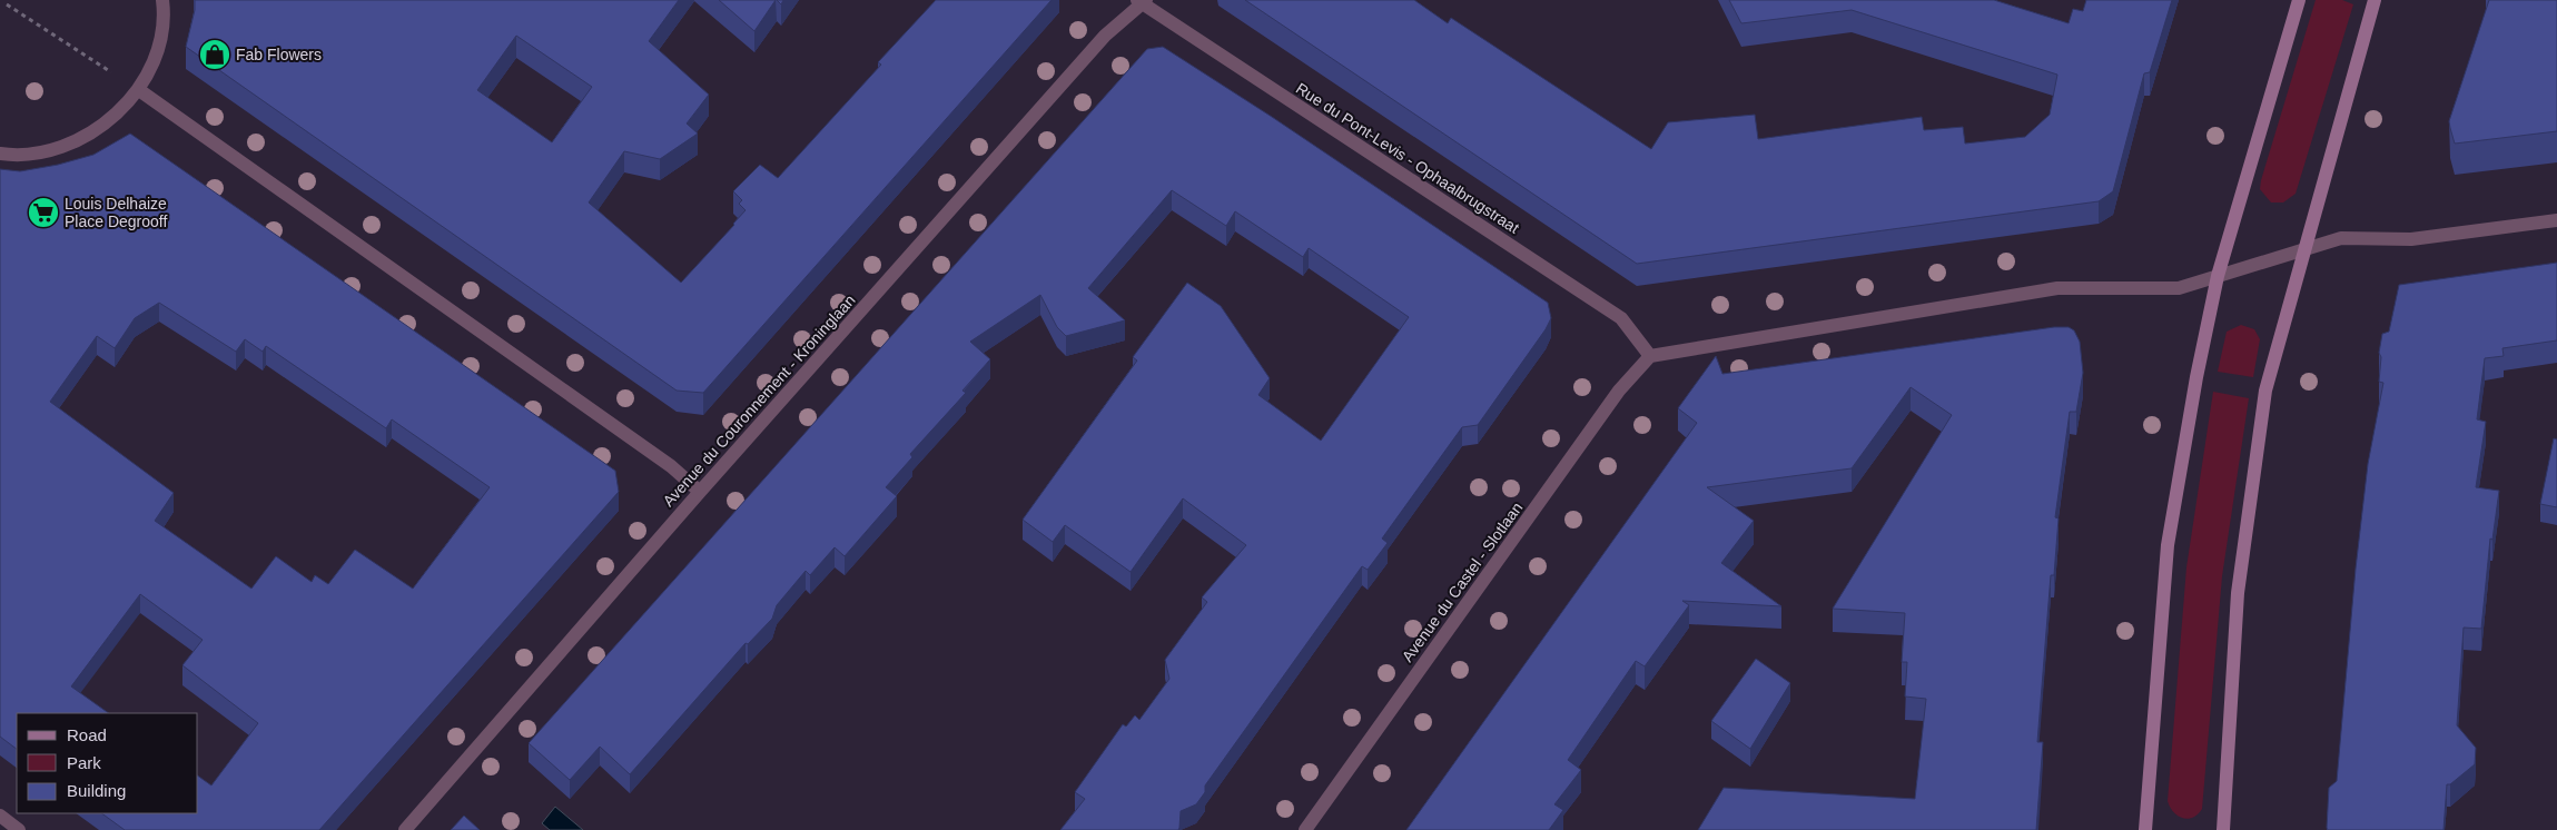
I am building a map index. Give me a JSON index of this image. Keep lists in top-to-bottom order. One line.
{"streets":{"street":["Rue du Pont-Levis - Ophaalbrugstraat","Avenue du Couronnement - Kroninglaan","Avenue du Castel - Slotlaan"]},"crossings":[["Rue du Pont-Levis - Ophaalbrugstraat","Avenue du Couronnement - Kroninglaan"],["Rue du Pont-Levis - Ophaalbrugstraat","Avenue du Castel - Slotlaan"]],"places":{"shop":["Fab Flowers"],"supermarket":["Louis Delhaize Place Degrooff"]},"legend":["Road","Park","Building"]}
